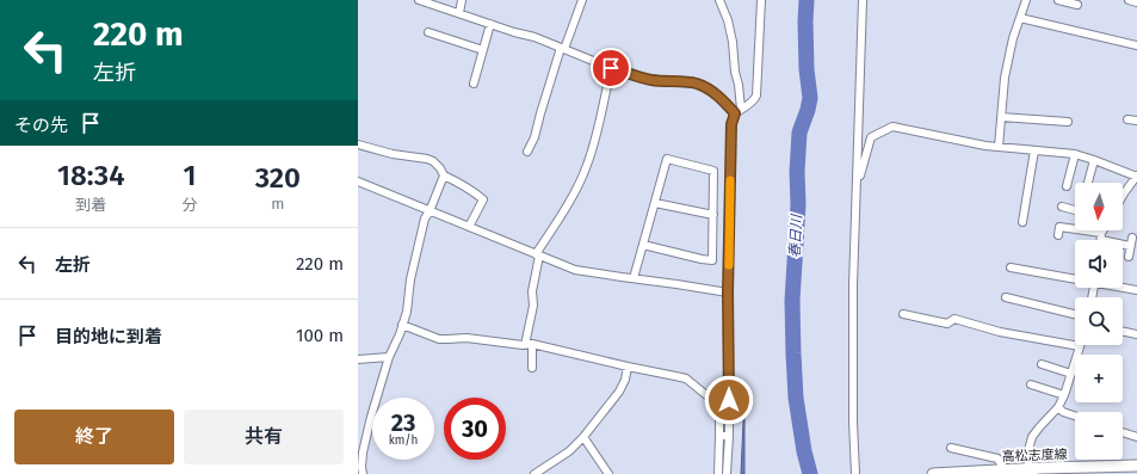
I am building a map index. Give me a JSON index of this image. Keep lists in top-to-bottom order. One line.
{"streets":{"main road":["高松志度線"]},"water":["春日川"],"north":"bottom","page":{"turn":["220 m","左折"],"then":"その先","eta":["18:34","到着","1","分","320","m"],"map_buttons":["+","−"],"list":[{"name":"左折","value":"220 m"},{"name":"目的地に到着","value":"100 m"}],"speed":"23 km/h","limit":"30","buttons":["終了","共有"]}}
